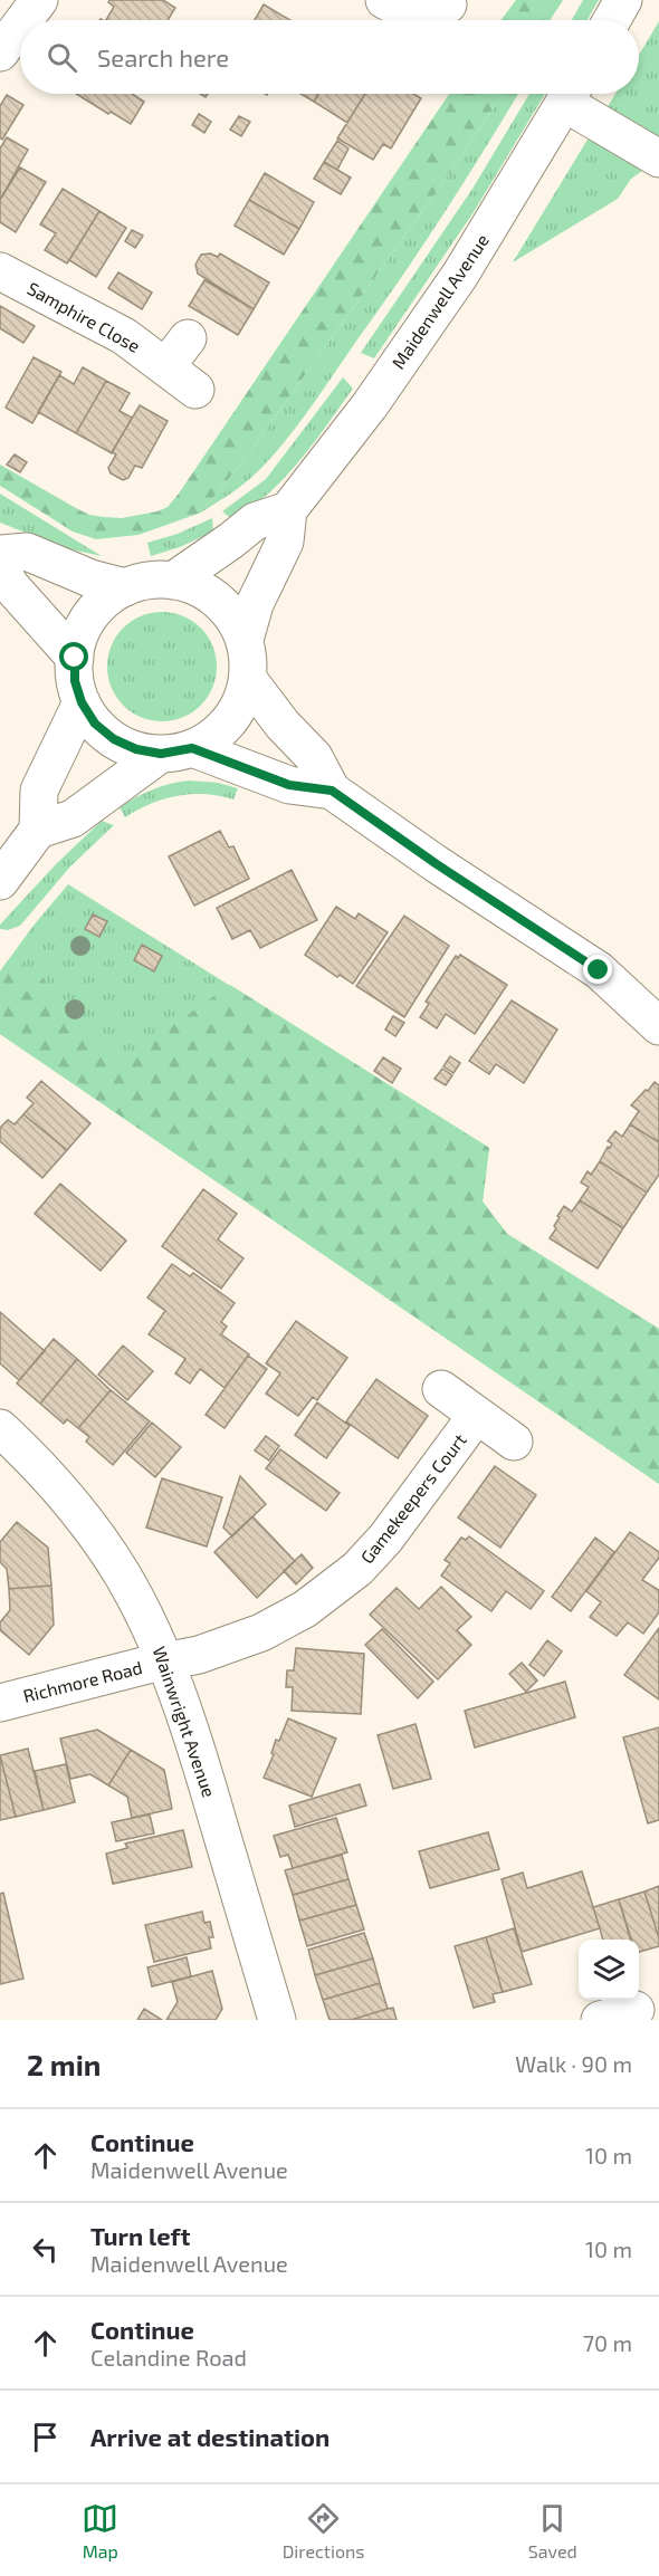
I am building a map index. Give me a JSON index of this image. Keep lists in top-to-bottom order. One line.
{"streets":{"street":["Maidenwell Avenue","Samphire Close","Gamekeepers Court","Richmore Road","Wainwright Avenue"]},"crossings":[["Gamekeepers Court","Richmore Road"],["Gamekeepers Court","Wainwright Avenue"],["Richmore Road","Wainwright Avenue"]],"page":{"search":"Search here","heading":["2 min","Walk · 90 m"],"list":[["Continue","Maidenwell Avenue","10 m"],["Turn left","Maidenwell Avenue","10 m"],["Continue","Celandine Road","70 m"],"Arrive at destination"],"nav":["Map","Directions","Saved"]}}
